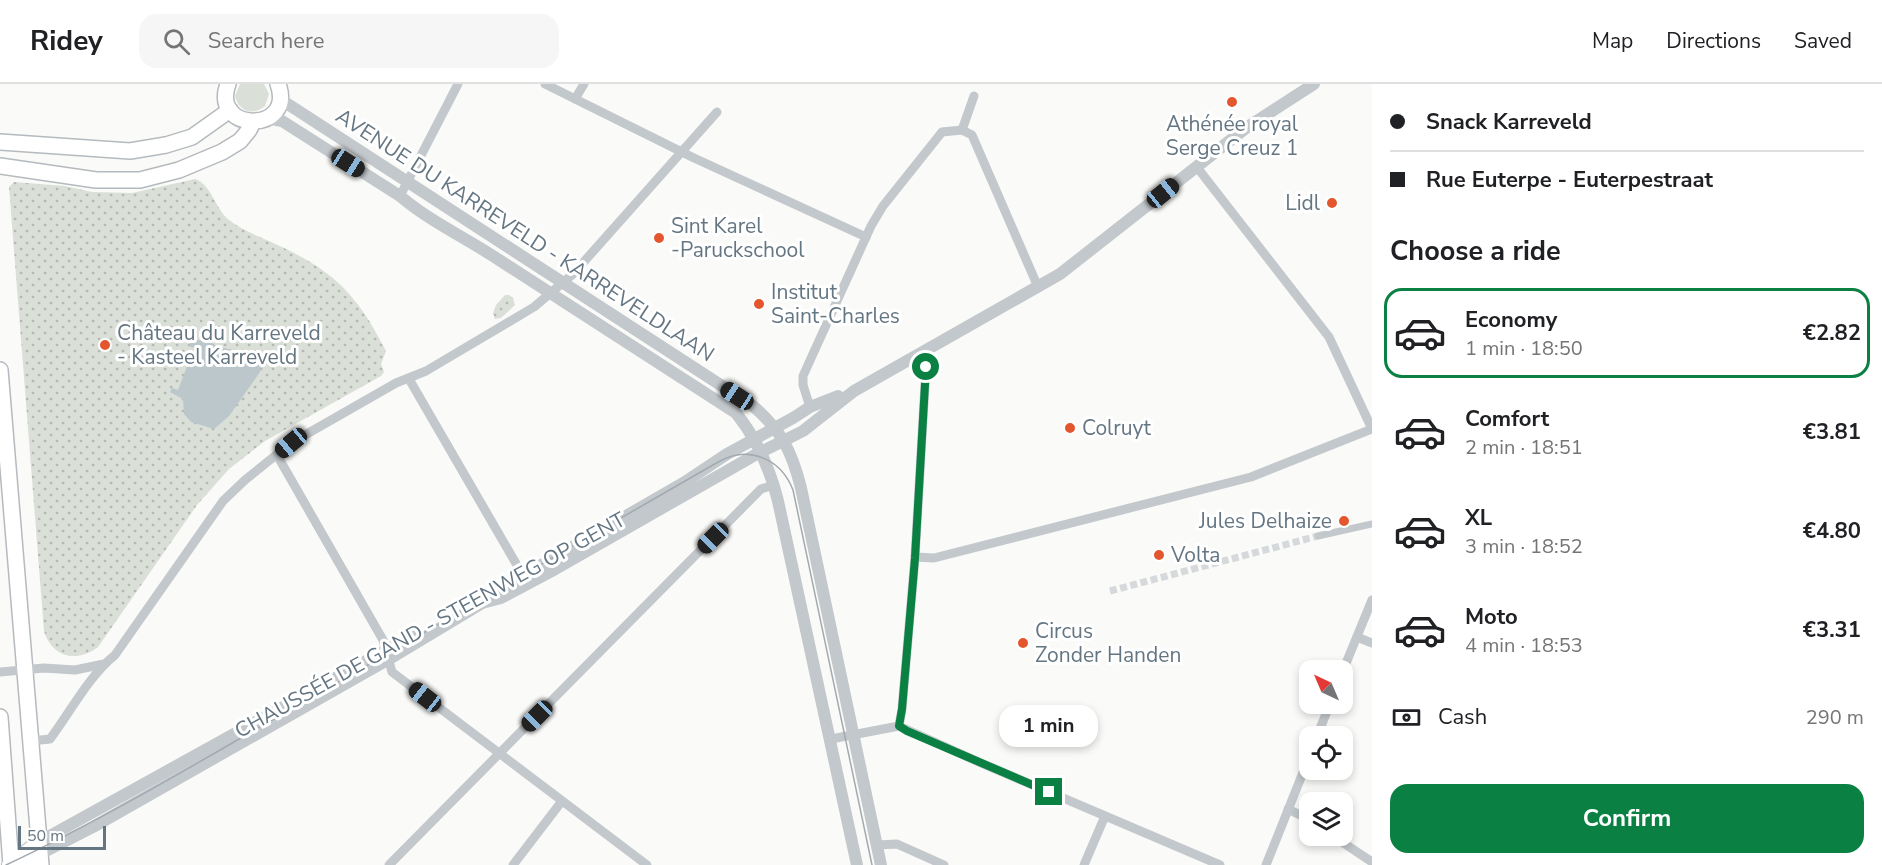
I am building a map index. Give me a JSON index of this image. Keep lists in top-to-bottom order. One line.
{"streets":{"main road":["CHAUSSÉE DE GAND - STEENWEG OP GENT"],"street":["AVENUE DU KARREVELD - KARREVELDLAAN"]},"crossings":[["AVENUE DU KARREVELD - KARREVELDLAAN","CHAUSSÉE DE GAND - STEENWEG OP GENT"]],"places":["Athénée royal Serge Creuz 1","Lidl","Sint Karel -Paruckschool","Institut Saint-Charles","Château du Karreveld - Kasteel Karreveld","Colruyt","Jules Delhaize","Volta","Circus Zonder Handen"],"scale_bar":"50 m","north":"top left","page":{"header":"Ridey","search":"Search here","nav":["Map","Directions","Saved"],"banner":["Snack Karreveld","Rue Euterpe - Euterpestraat"],"heading":"Choose a ride","list":[{"name":"Economy","note":"1 min · 18:50","value":"€2.82"},{"name":"Comfort","note":"2 min · 18:51","value":"€3.81"},{"name":"XL","note":"3 min · 18:52","value":"€4.80"},{"name":"Moto","note":"4 min · 18:53","value":"€3.31"}],"pay":["Cash","290 m"],"bubble":"1 min","buttons":"Confirm","scale":"50 m"}}
